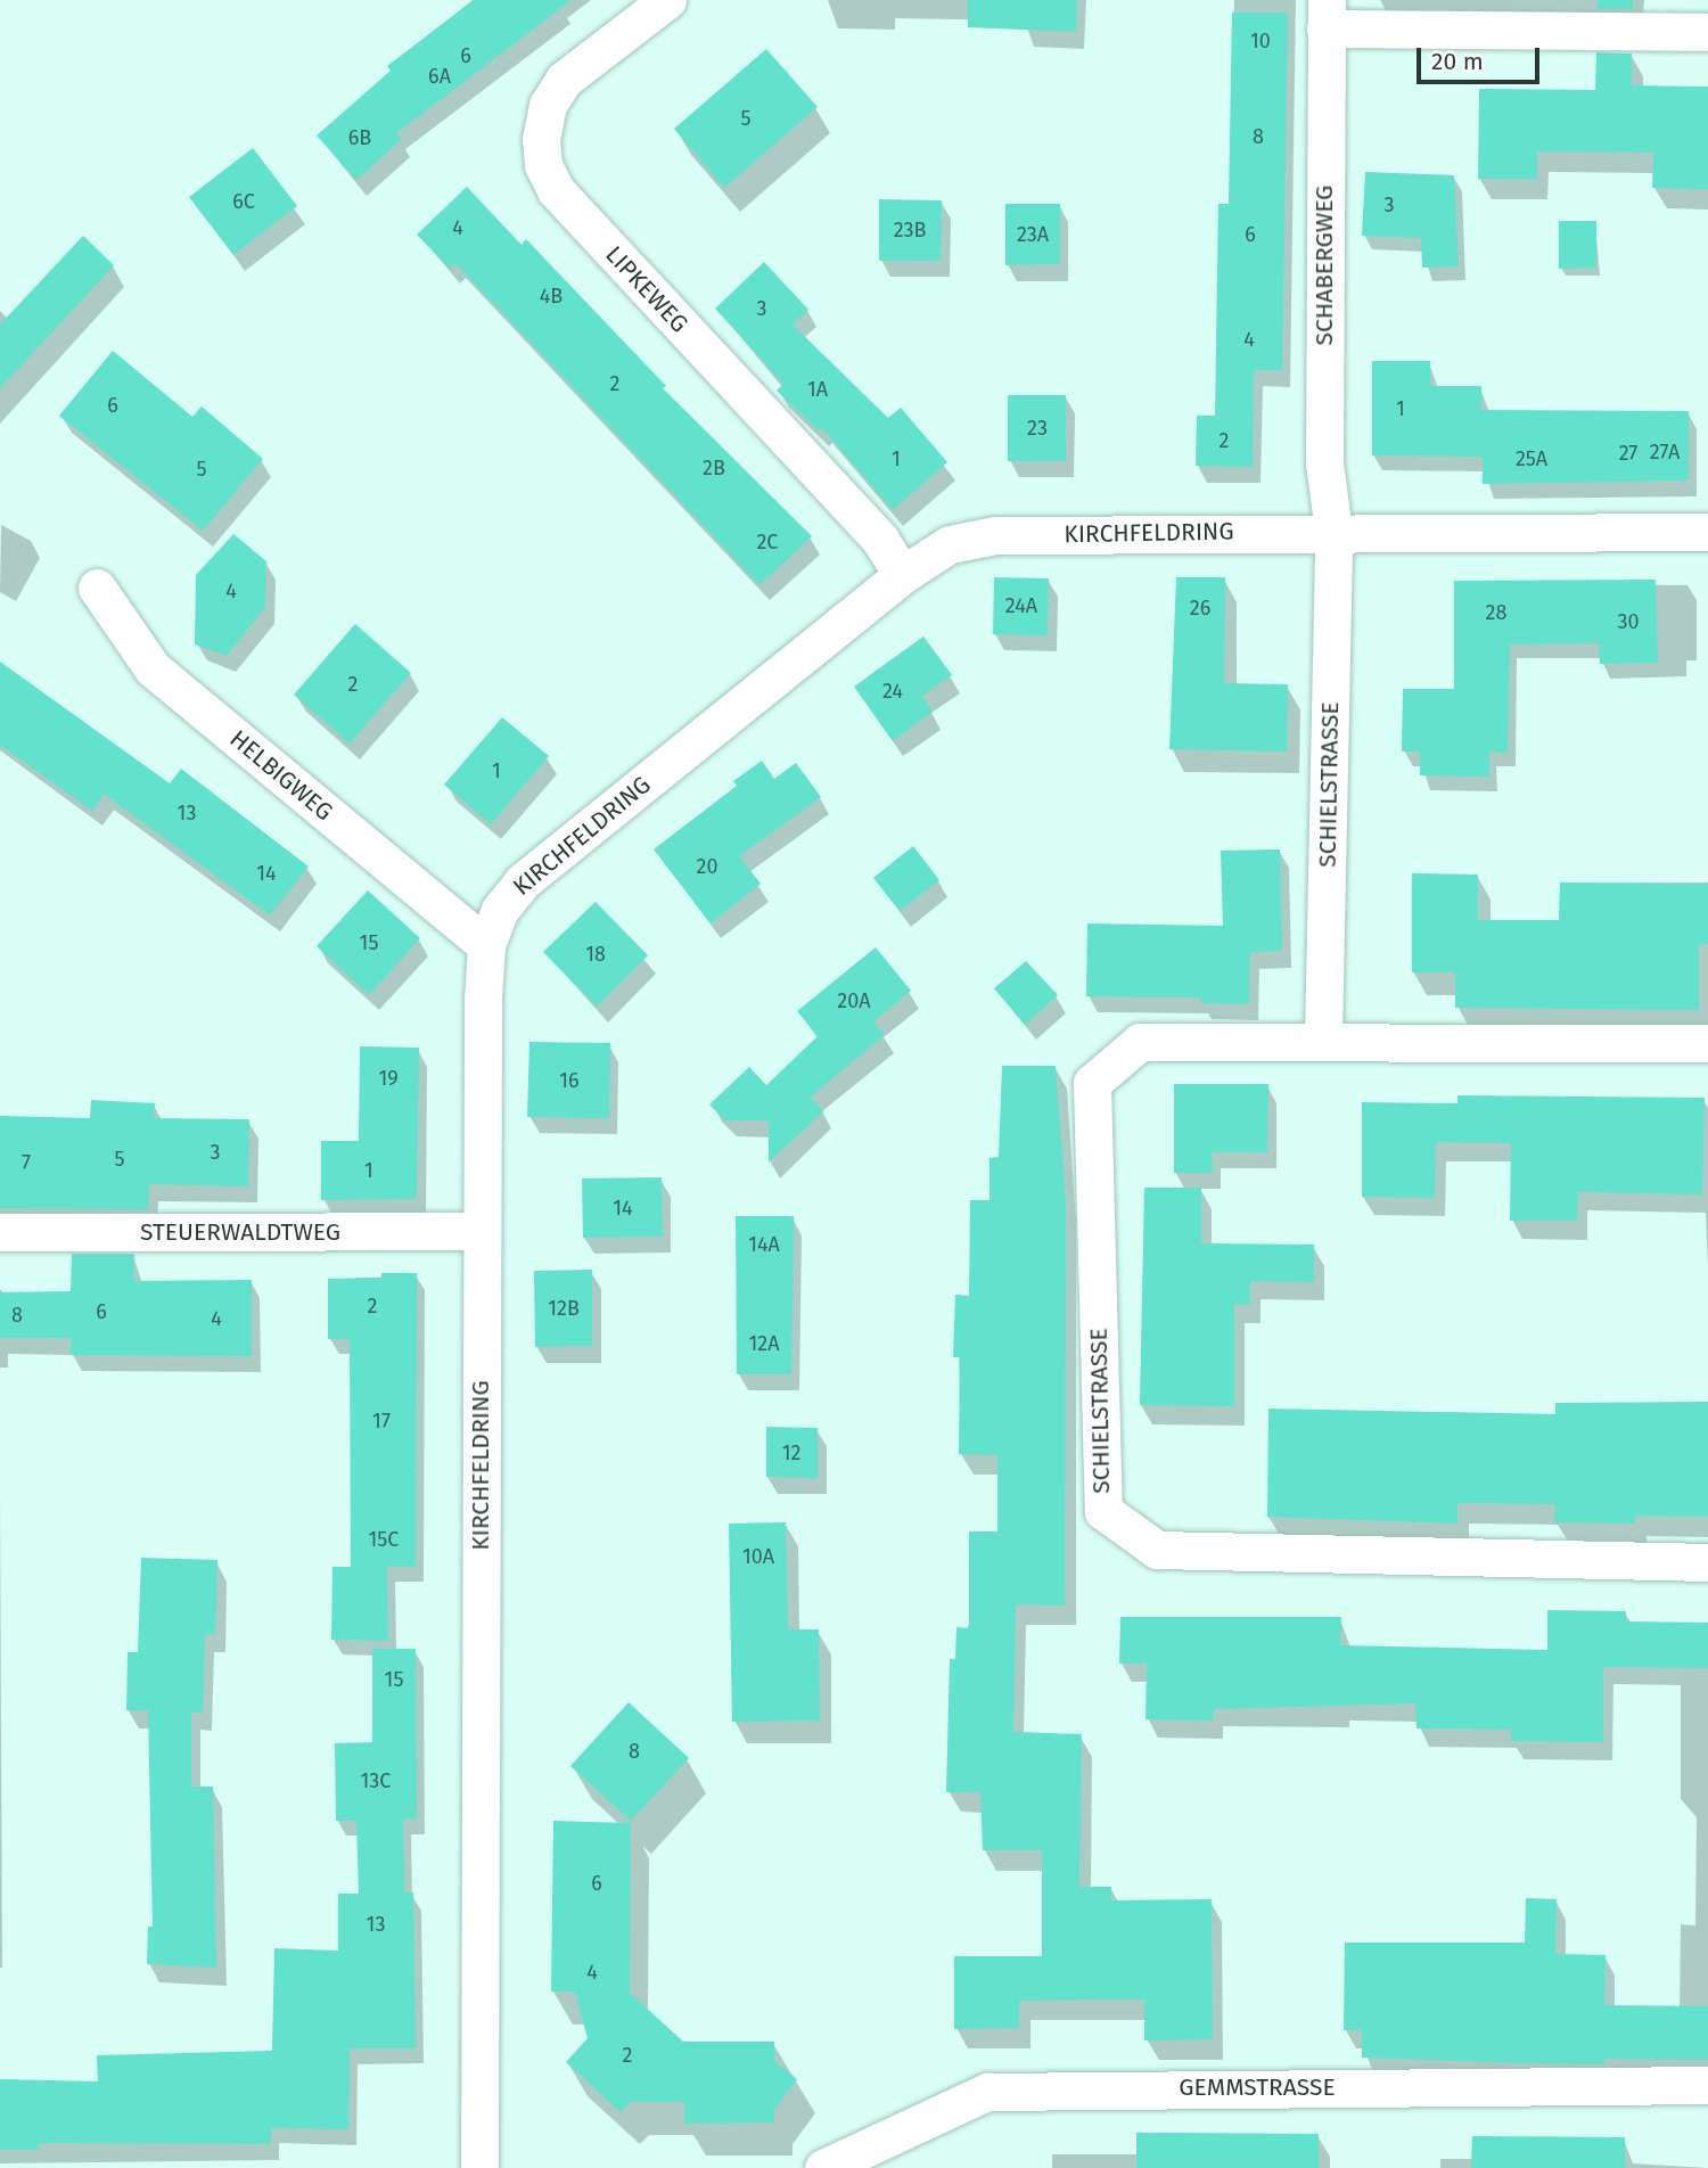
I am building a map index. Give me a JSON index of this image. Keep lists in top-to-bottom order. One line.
{"streets":{"street":["SCHABERGWEG","LIPKEWEG","KIRCHFELDRING","HELBIGWEG","SCHIELSTRASSE","STEUERWALDTWEG","GEMMSTRASSE"]},"crossings":[["SCHABERGWEG","KIRCHFELDRING"],["SCHABERGWEG","SCHIELSTRASSE"],["LIPKEWEG","KIRCHFELDRING"],["KIRCHFELDRING","HELBIGWEG"],["KIRCHFELDRING","SCHIELSTRASSE"],["KIRCHFELDRING","STEUERWALDTWEG"]],"house_numbers":["10","6","6A","5","8","6B","6C","3","4","23B","23A","6","4B","3","4","2","1A","6","1","23","2","27A","27","1","25A","2B","5","2C","4","24A","26","28","30","2","24","1","13","20","14","15","18","20A","19","16","3","5","7","1","14","14A","2","12B","6","8","4","12A","17","12","15C","10A","15","8","13C","6","13","4","2"],"scale_bar":"20 m"}
